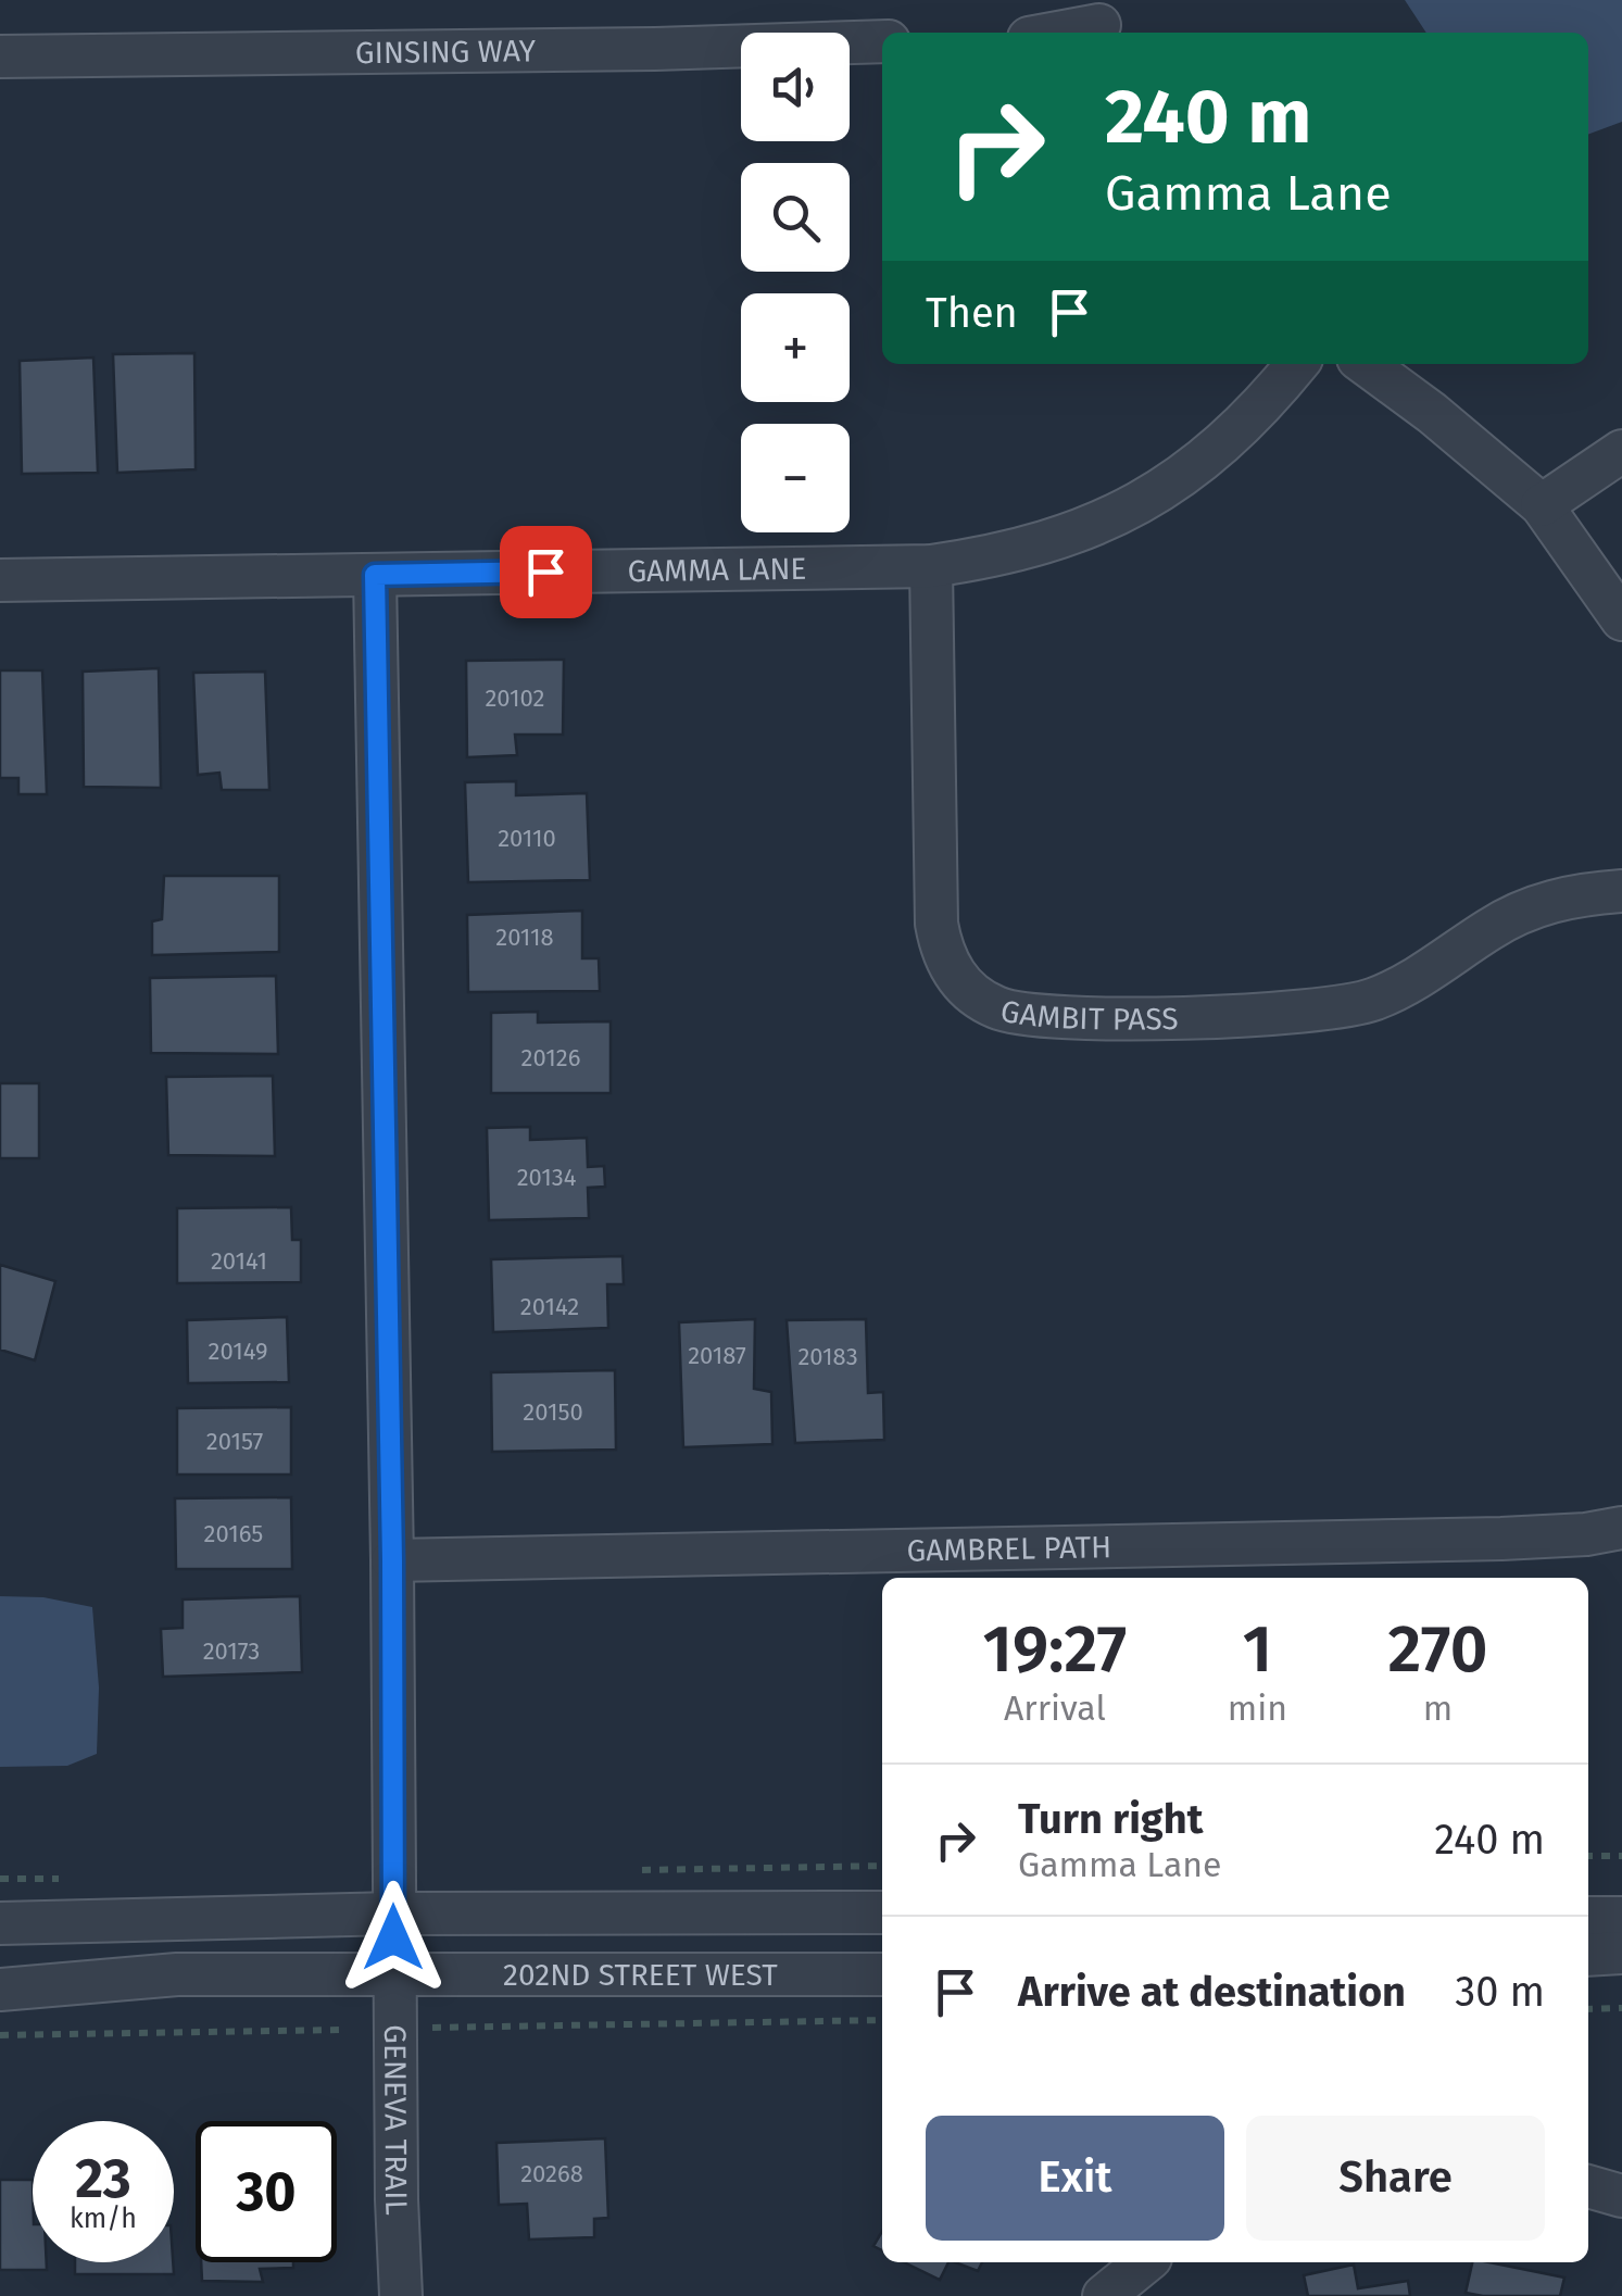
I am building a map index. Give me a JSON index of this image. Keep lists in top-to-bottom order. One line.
{"streets":{"street":["GINSING WAY","GAMMA LANE","GAMBIT PASS","GAMBREL PATH","202ND STREET WEST","GENEVA TRAIL"]},"crossings":[["GAMMA LANE","GAMBIT PASS"],["GAMMA LANE","GENEVA TRAIL"],["GAMBREL PATH","GENEVA TRAIL"],["202ND STREET WEST","GENEVA TRAIL"]],"house_numbers":["20102","20110","20118","20126","20134","20141","20142","20149","20187","20183","20150","20157","20165","20173","20268"],"page":{"map_buttons":["+","−"],"turn":["240 m","Gamma Lane"],"then":"Then","eta":["19:27","Arrival","1","min","270","m"],"list":[{"name":"Turn right","note":"Gamma Lane","value":"240 m"},{"name":"Arrive at destination","value":"30 m"}],"buttons":["Exit","Share"],"speed":"23 km/h","limit":"30"}}
